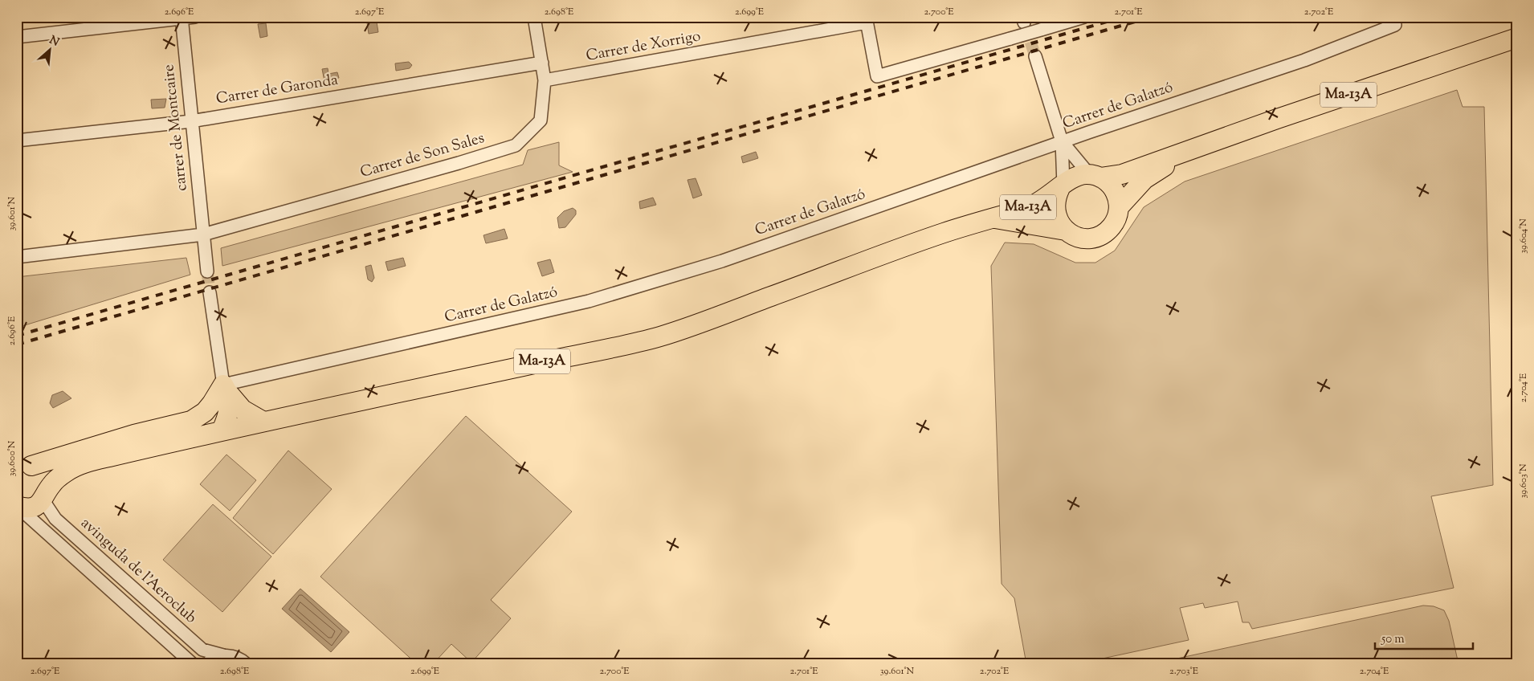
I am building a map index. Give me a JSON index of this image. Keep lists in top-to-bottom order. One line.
{"streets":{"main road":["Ma-13A"],"street":["Carrer de Xorrigo","Carrer de Garonda","Carrer de Galatzó","carrer de Montcaire","Carrer de Son Sales","avinguda de l'Aeroclub"]},"crossings":[["Carrer de Xorrigo","Carrer de Son Sales"],["Carrer de Garonda","carrer de Montcaire"],["Carrer de Garonda","Carrer de Son Sales"],["carrer de Montcaire","Carrer de Son Sales"]],"scale_bar":"50 m","north":"top right","coordinates":["2.696°E","2.697°E","2.698°E","2.699°E","2.700°E","2.701°E","2.702°E","39.601°N","39.604°N","2.704°E","39.600°N","39.603°N","2.703°E"]}
